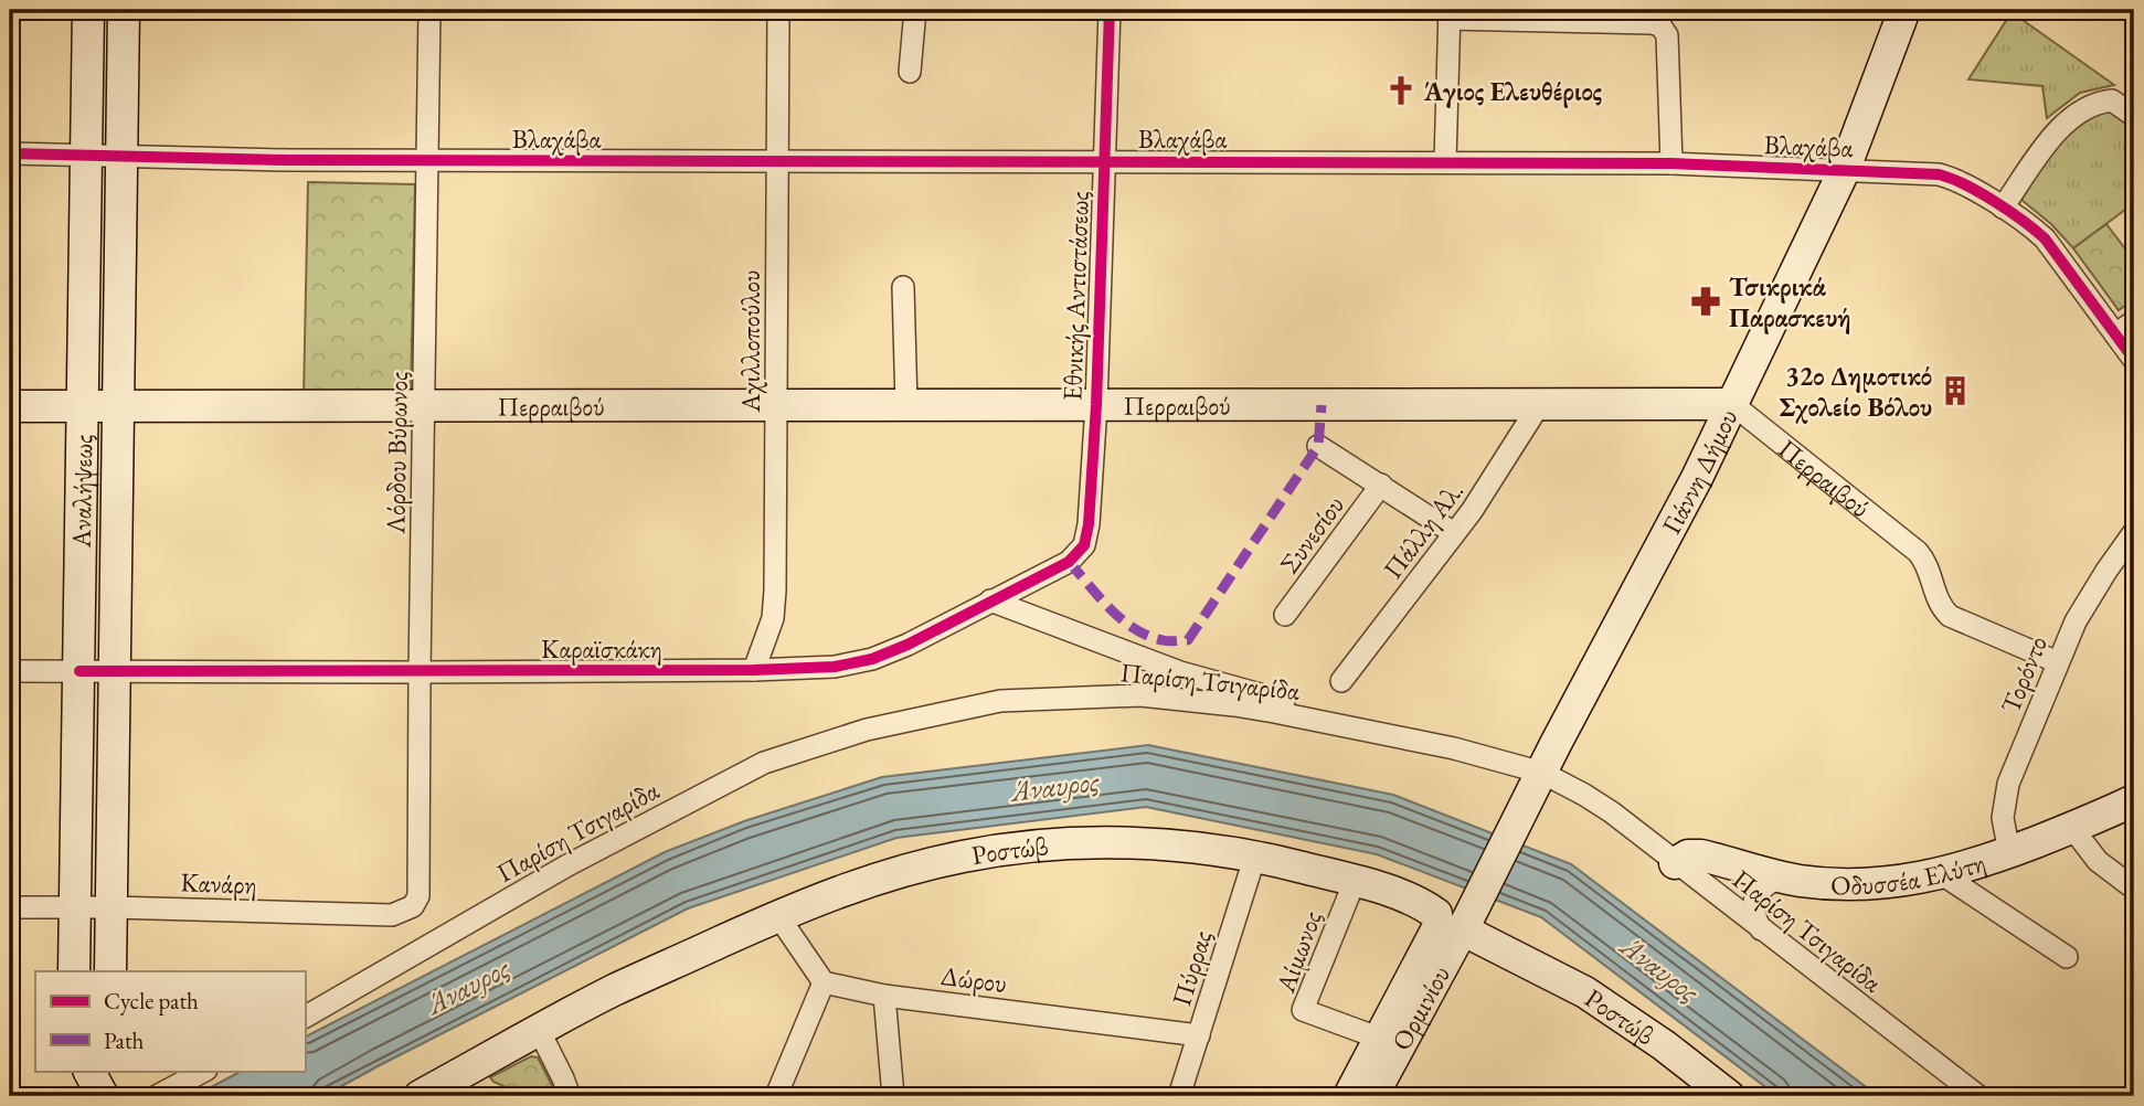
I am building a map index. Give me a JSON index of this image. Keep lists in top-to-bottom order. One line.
{"streets":{"street":["Βλαχάβα","Εθνικής Αντιστάσεως","Αχιλλοπούλου","Περραιβού","Λόρδου Βύρωνος","Γιάννη Δήμου","Αναλήψεως","Πάλλη Αλ.","Συνεσίου","Καραϊσκάκη","Τορόντο","Παρίση Τσιγαρίδα","Ροστώβ","Οδυσσέα Ελύτη","Κανάρη","Αίμωνος","Πύρρας","Δώρου","Ορμινίου"]},"crossings":[["Βλαχάβα","Εθνικής Αντιστάσεως"],["Βλαχάβα","Αχιλλοπούλου"],["Βλαχάβα","Λόρδου Βύρωνος"],["Βλαχάβα","Γιάννη Δήμου"],["Βλαχάβα","Αναλήψεως"],["Εθνικής Αντιστάσεως","Περραιβού"],["Εθνικής Αντιστάσεως","Καραϊσκάκη"],["Αχιλλοπούλου","Περραιβού"],["Αχιλλοπούλου","Καραϊσκάκη"],["Περραιβού","Λόρδου Βύρωνος"],["Περραιβού","Γιάννη Δήμου"],["Περραιβού","Αναλήψεως"],["Περραιβού","Πάλλη Αλ."],["Περραιβού","Τορόντο"],["Λόρδου Βύρωνος","Καραϊσκάκη"],["Λόρδου Βύρωνος","Κανάρη"],["Γιάννη Δήμου","Παρίση Τσιγαρίδα"],["Γιάννη Δήμου","Ροστώβ"],["Γιάννη Δήμου","Ορμινίου"],["Αναλήψεως","Καραϊσκάκη"],["Αναλήψεως","Κανάρη"],["Τορόντο","Οδυσσέα Ελύτη"],["Παρίση Τσιγαρίδα","Οδυσσέα Ελύτη"],["Ροστώβ","Αίμωνος"],["Ροστώβ","Πύρρας"],["Ροστώβ","Ορμινίου"],["Πύρρας","Δώρου"]],"water":["Άναυρος"],"places":{"church":["Άγιος Ελευθέριος"],"pharmacy":["Τσικρικά Παρασκευή"],"building":["32ο Δημοτικό Σχολείο Βόλου"]},"legend":["Cycle path","Path"]}
